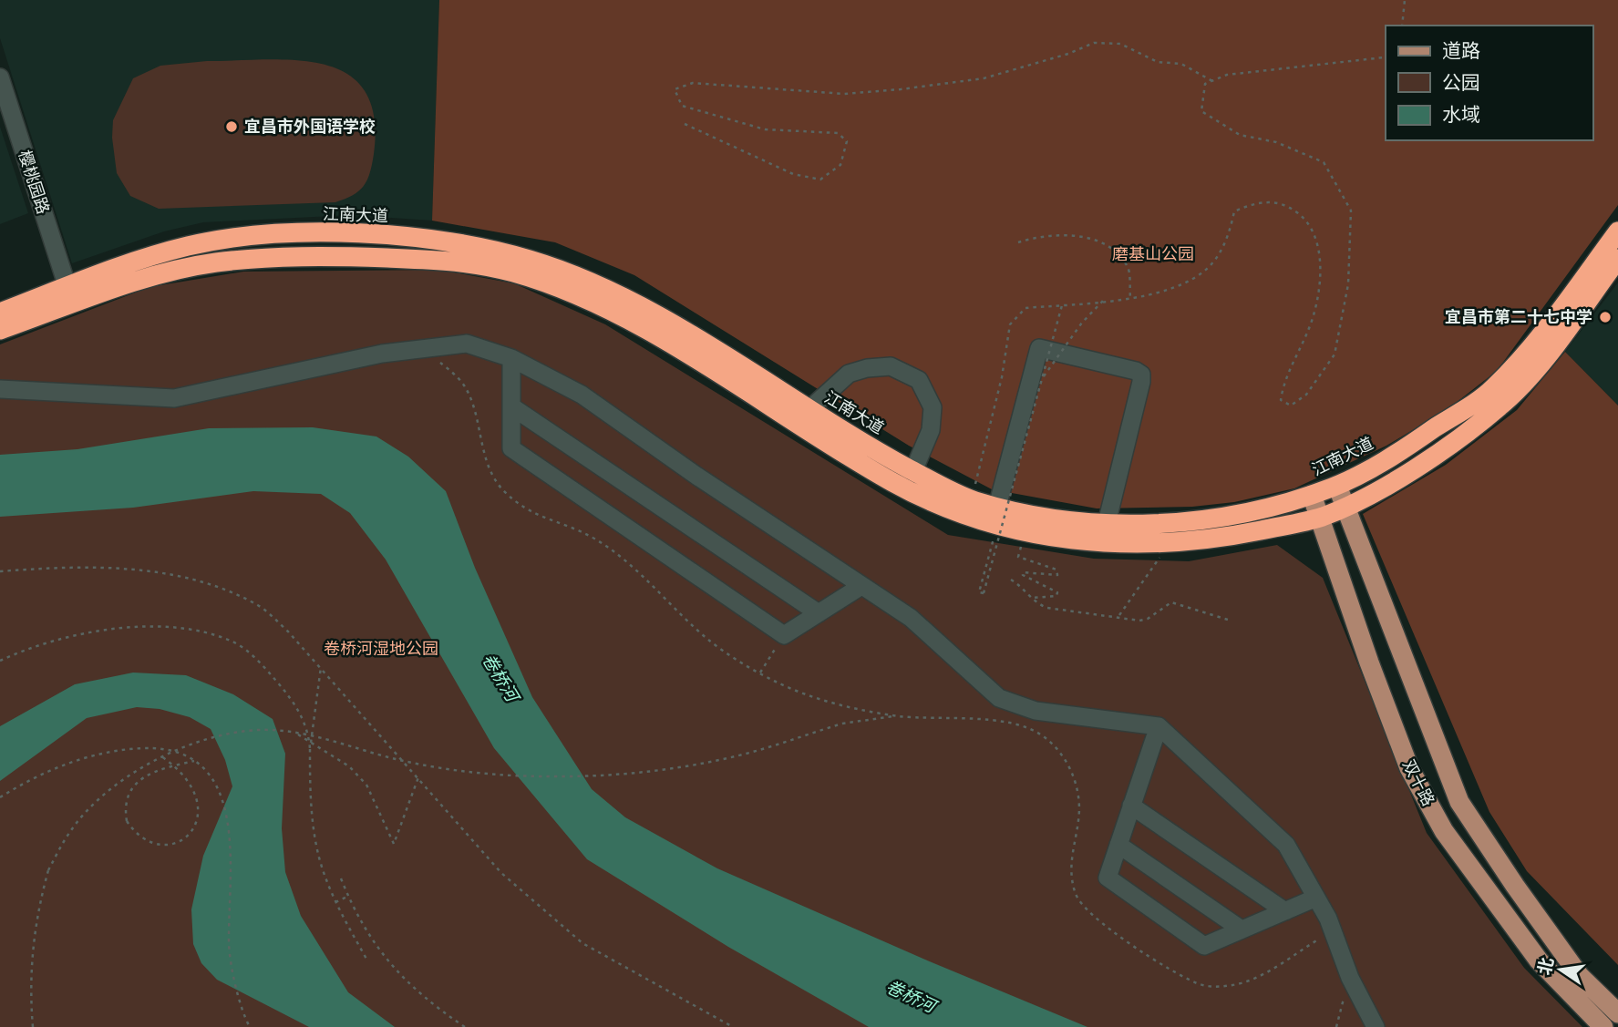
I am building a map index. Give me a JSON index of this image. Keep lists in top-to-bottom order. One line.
{"streets":{"highway":["江南大道"],"main road":["双十路"],"street":["樱桃园路"]},"crossings":[["樱桃园路","江南大道"],["江南大道","双十路"]],"water":["卷桥河"],"parks":["磨基山公园","卷桥河湿地公园"],"places":["宜昌市外国语学校","宜昌市第二十七中学"],"legend":["道路","公园","水域"],"north":"left"}
